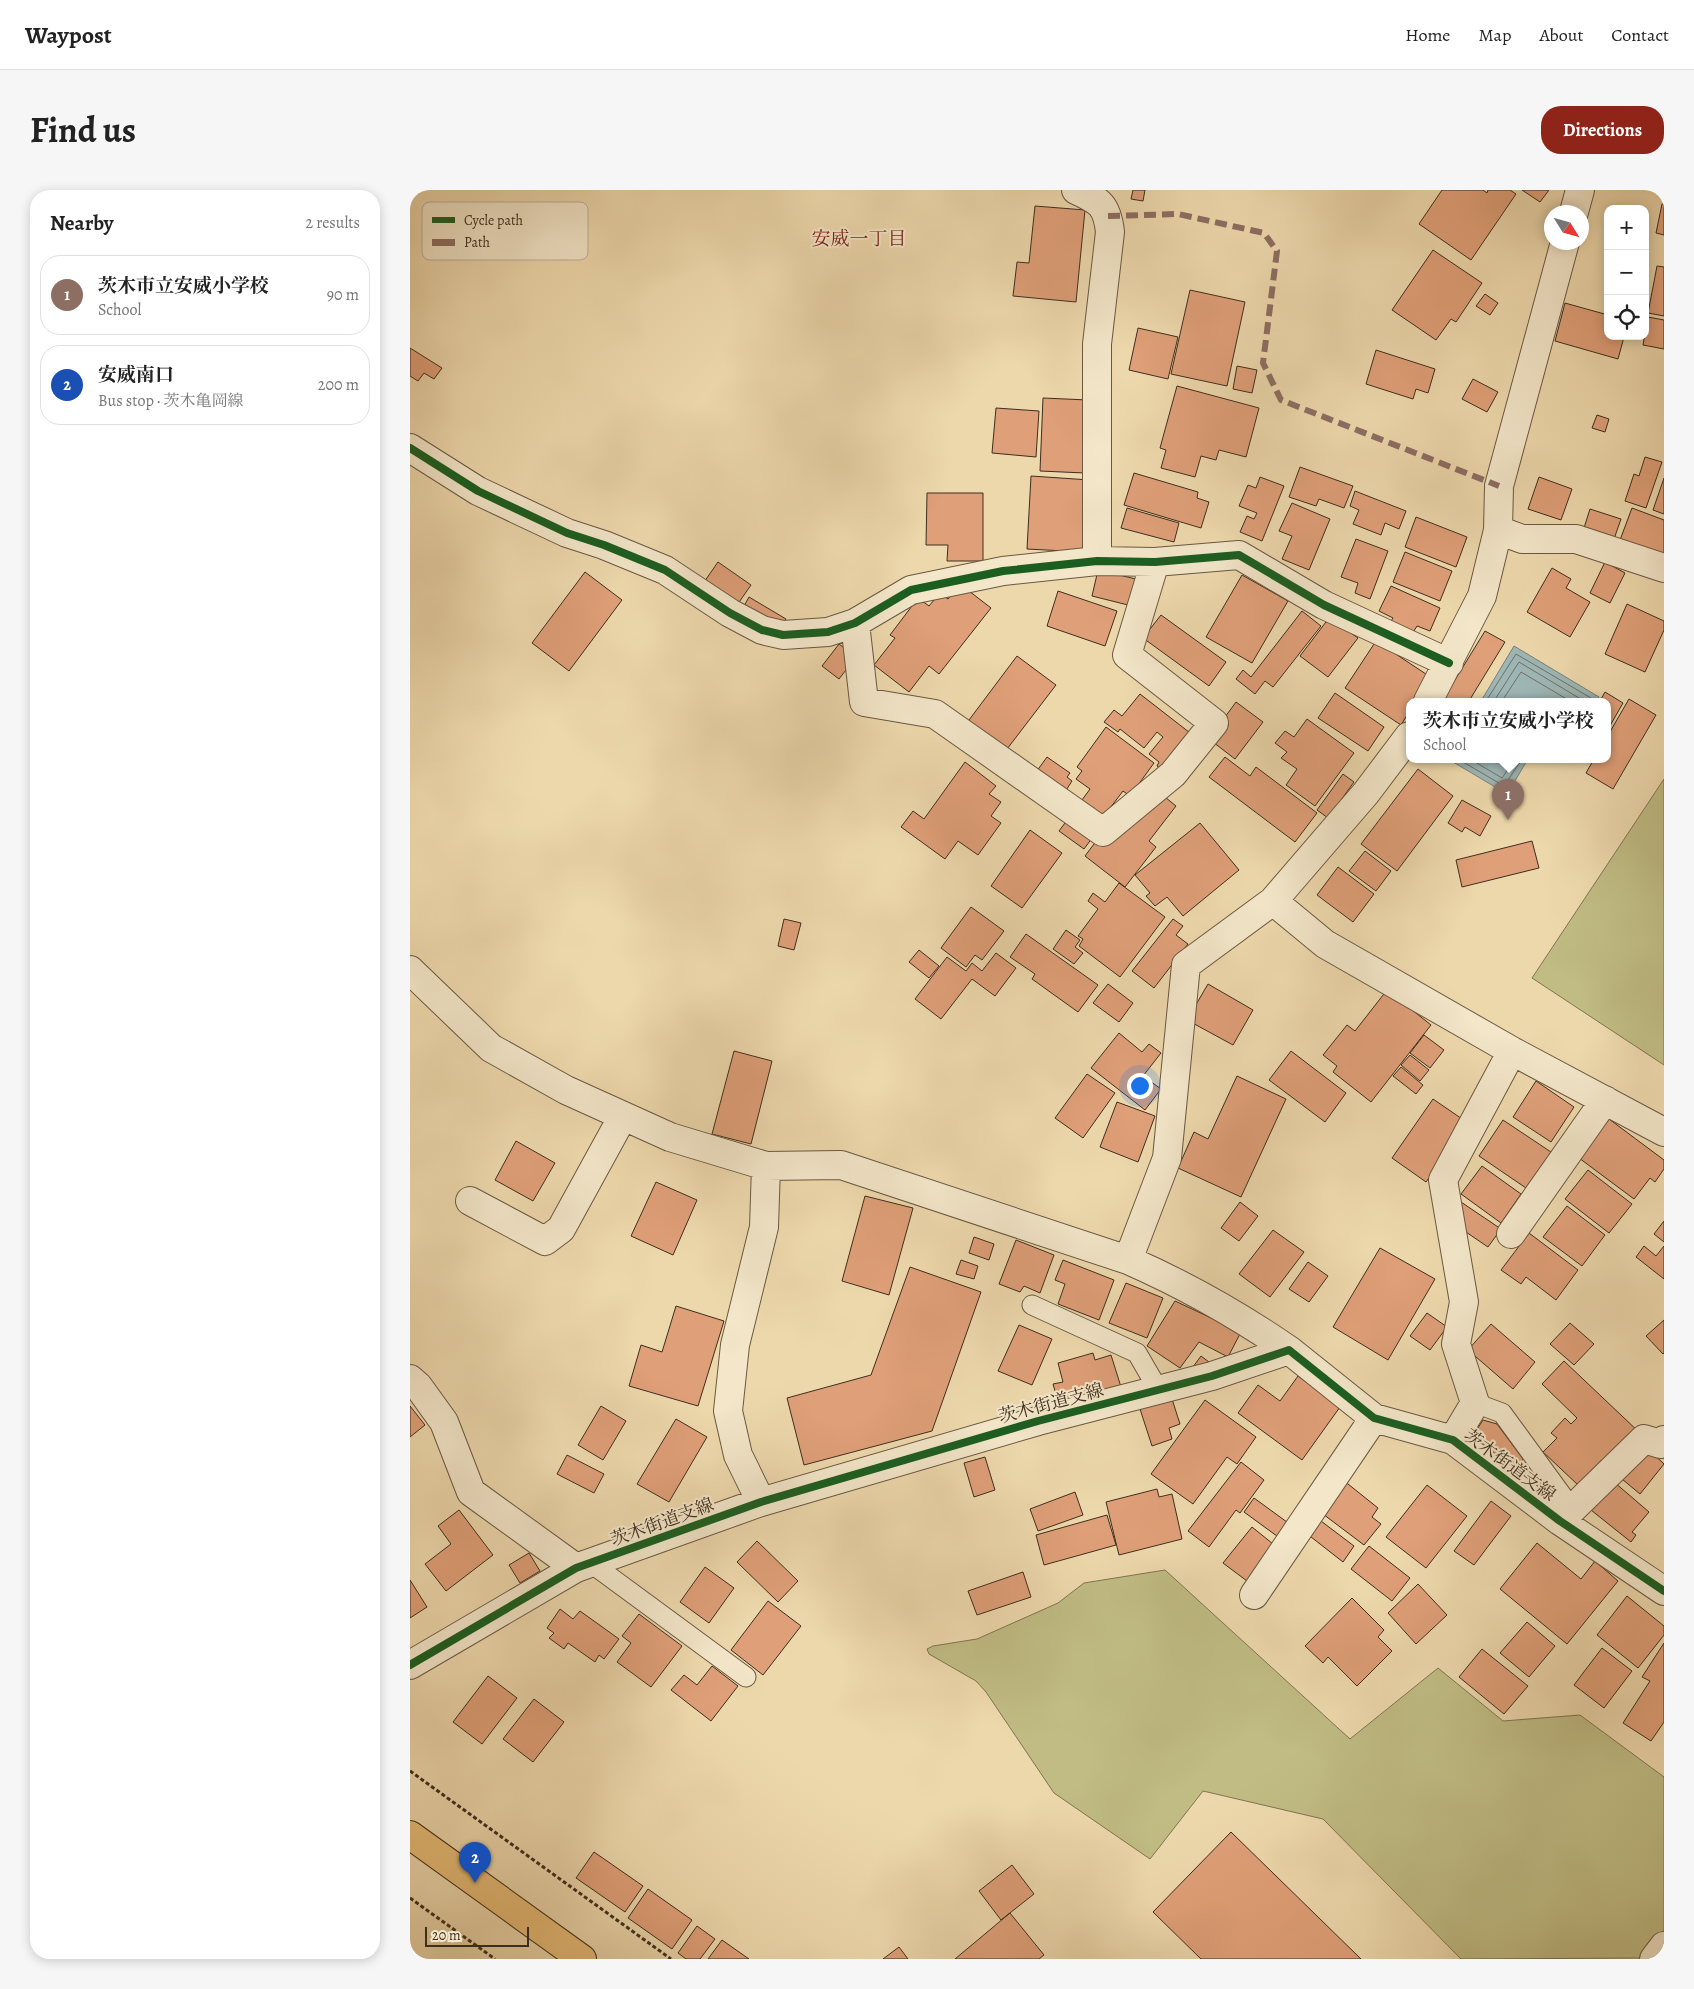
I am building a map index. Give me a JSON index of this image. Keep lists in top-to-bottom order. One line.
{"streets":{"street":["茨木街道支線"]},"districts":["安威一丁目"],"legend":["Cycle path","Path"],"scale_bar":"20 m","north":"bottom right","page":{"header":"Waypost","nav":["Home","Map","About","Contact"],"title":"Find us","buttons":"Directions","heading":["Nearby","2 results"],"map_buttons":["+","−"],"list":[{"mark":"1","name":"茨木市立安威小学校","note":"School","value":"90 m"},{"mark":"2","name":"安威南口","note":"Bus stop · 茨木亀岡線","value":"200 m"}],"popup":["茨木市立安威小学校","School"],"pins":["1","2"],"scale":"20 m"}}
